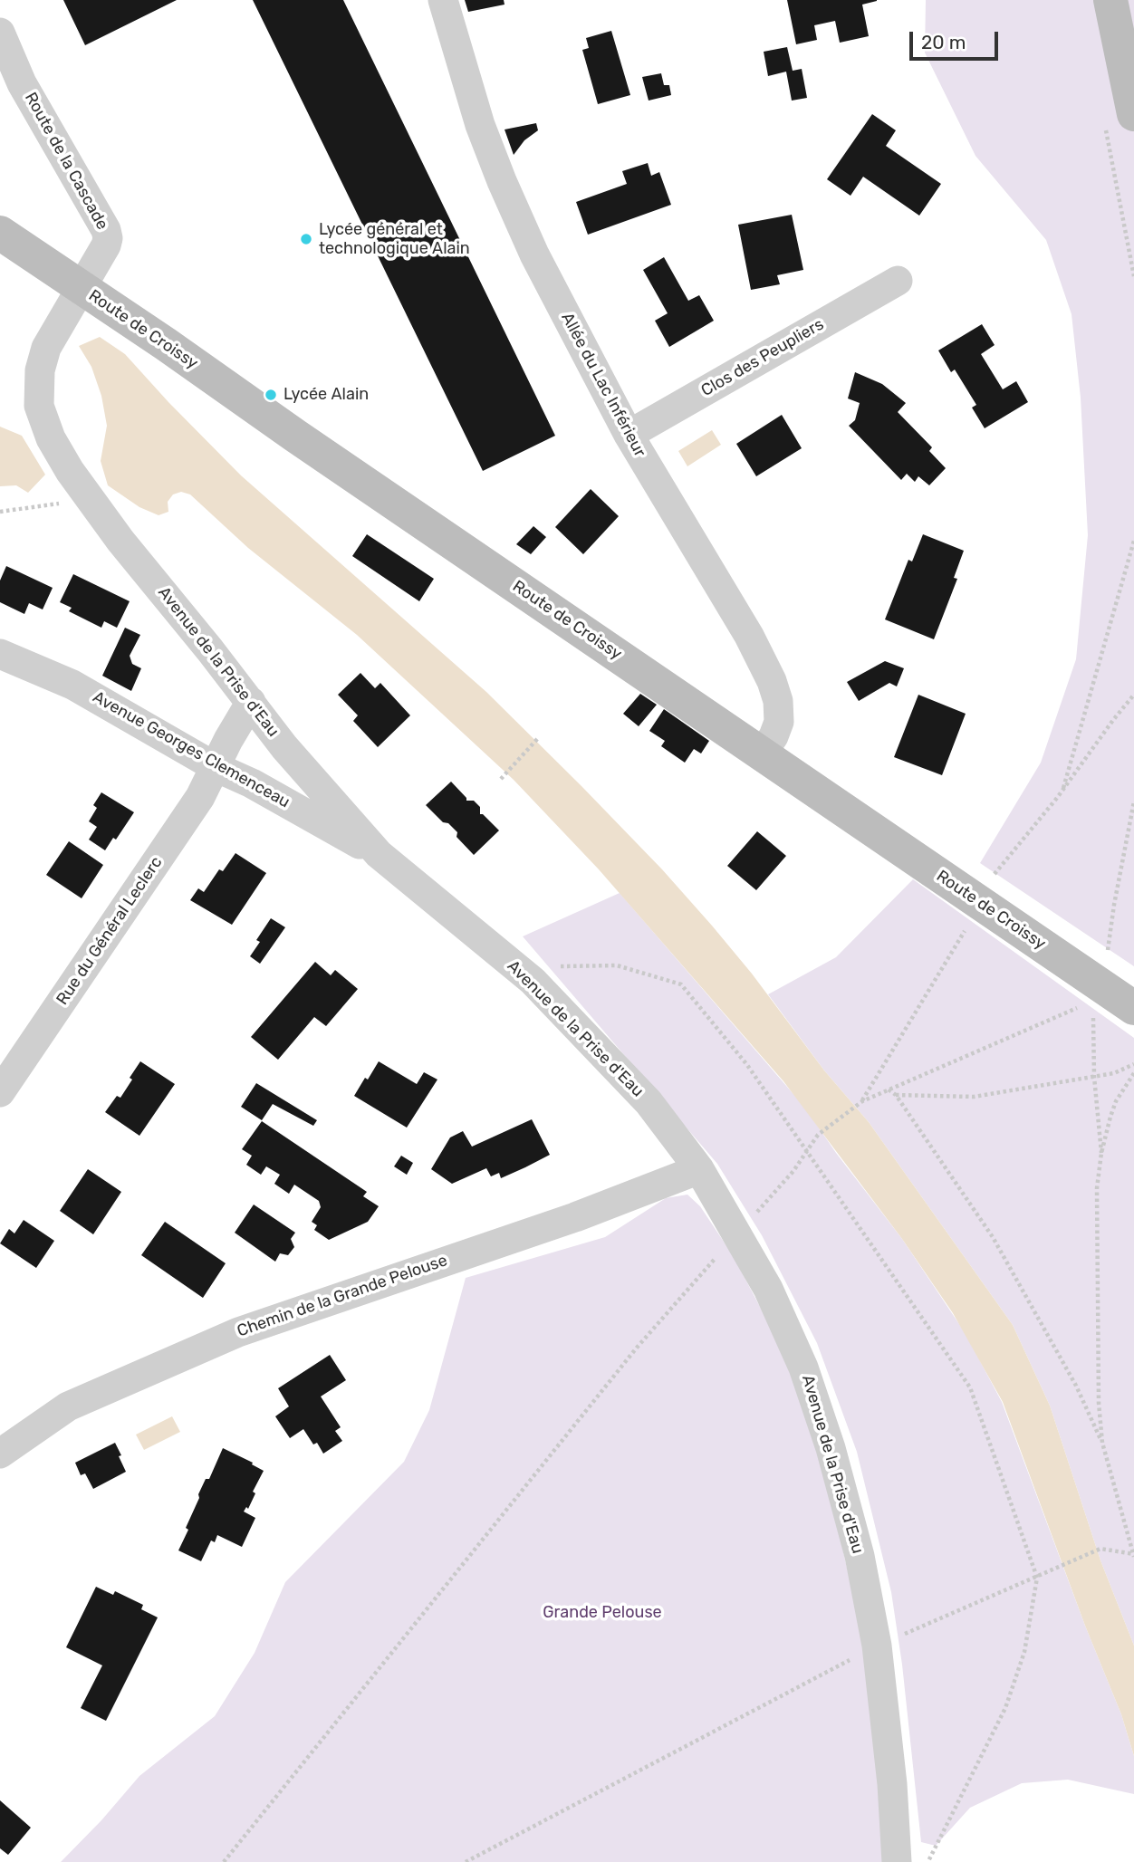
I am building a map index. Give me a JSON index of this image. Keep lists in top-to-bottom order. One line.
{"streets":{"main road":["Route de Croissy"],"street":["Route de la Cascade","Clos des Peupliers","Allée du Lac Inférieur","Avenue de la Prise d'Eau","Avenue Georges Clemenceau","Rue du Général Leclerc","Chemin de la Grande Pelouse"]},"crossings":[["Route de la Cascade","Route de Croissy"],["Route de la Cascade","Avenue de la Prise d'Eau"],["Route de Croissy","Allée du Lac Inférieur"],["Route de Croissy","Avenue de la Prise d'Eau"],["Clos des Peupliers","Allée du Lac Inférieur"],["Avenue de la Prise d'Eau","Avenue Georges Clemenceau"],["Avenue de la Prise d'Eau","Rue du Général Leclerc"],["Avenue de la Prise d'Eau","Chemin de la Grande Pelouse"],["Avenue Georges Clemenceau","Rue du Général Leclerc"]],"parks":["Grande Pelouse"],"places":["Lycée général et technologique Alain","Lycée Alain"],"scale_bar":"20 m"}
